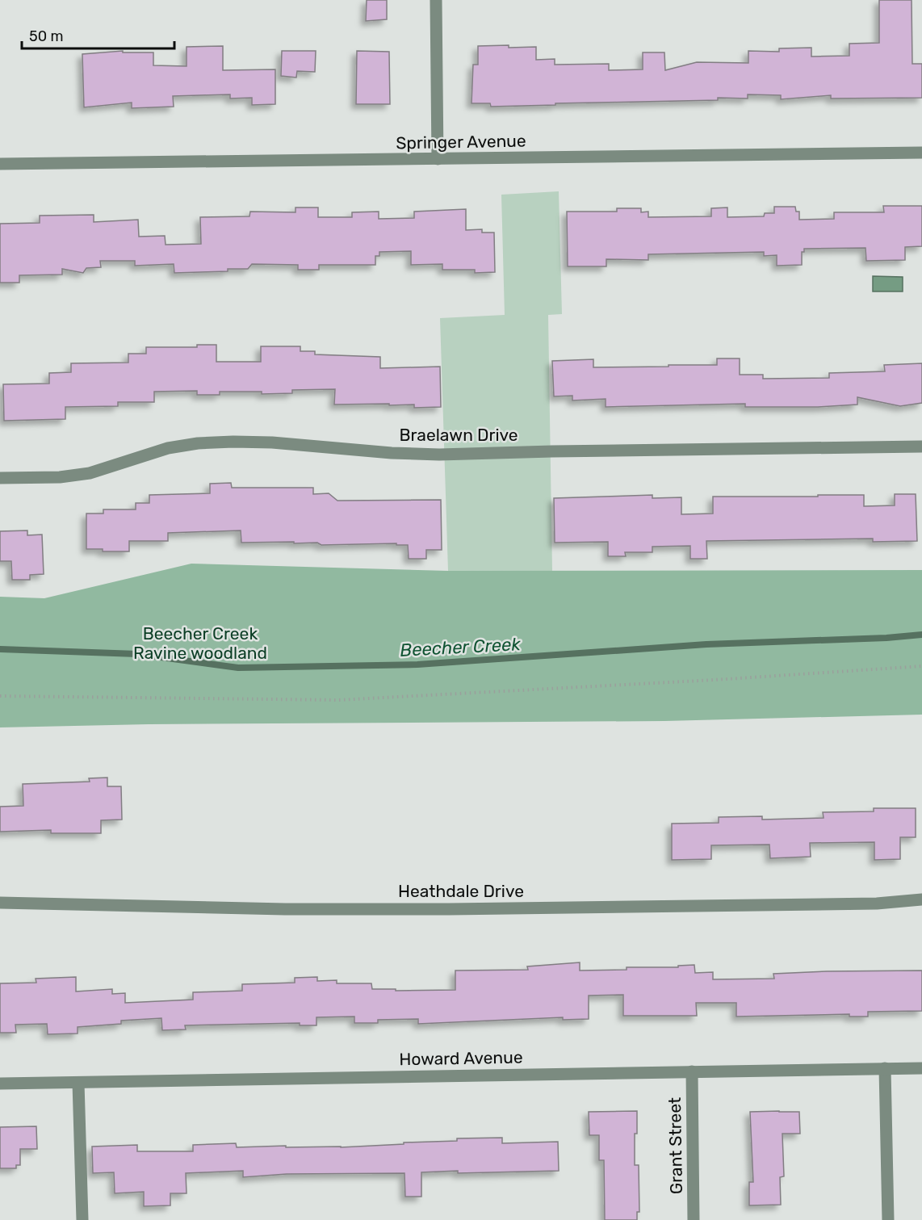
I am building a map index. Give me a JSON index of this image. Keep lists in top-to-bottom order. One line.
{"streets":{"street":["Springer Avenue","Braelawn Drive","Heathdale Drive","Howard Avenue","Grant Street"]},"crossings":[["Howard Avenue","Grant Street"]],"water":["Beecher Creek"],"parks":["Beecher Creek Ravine woodland"],"scale_bar":"50 m"}
